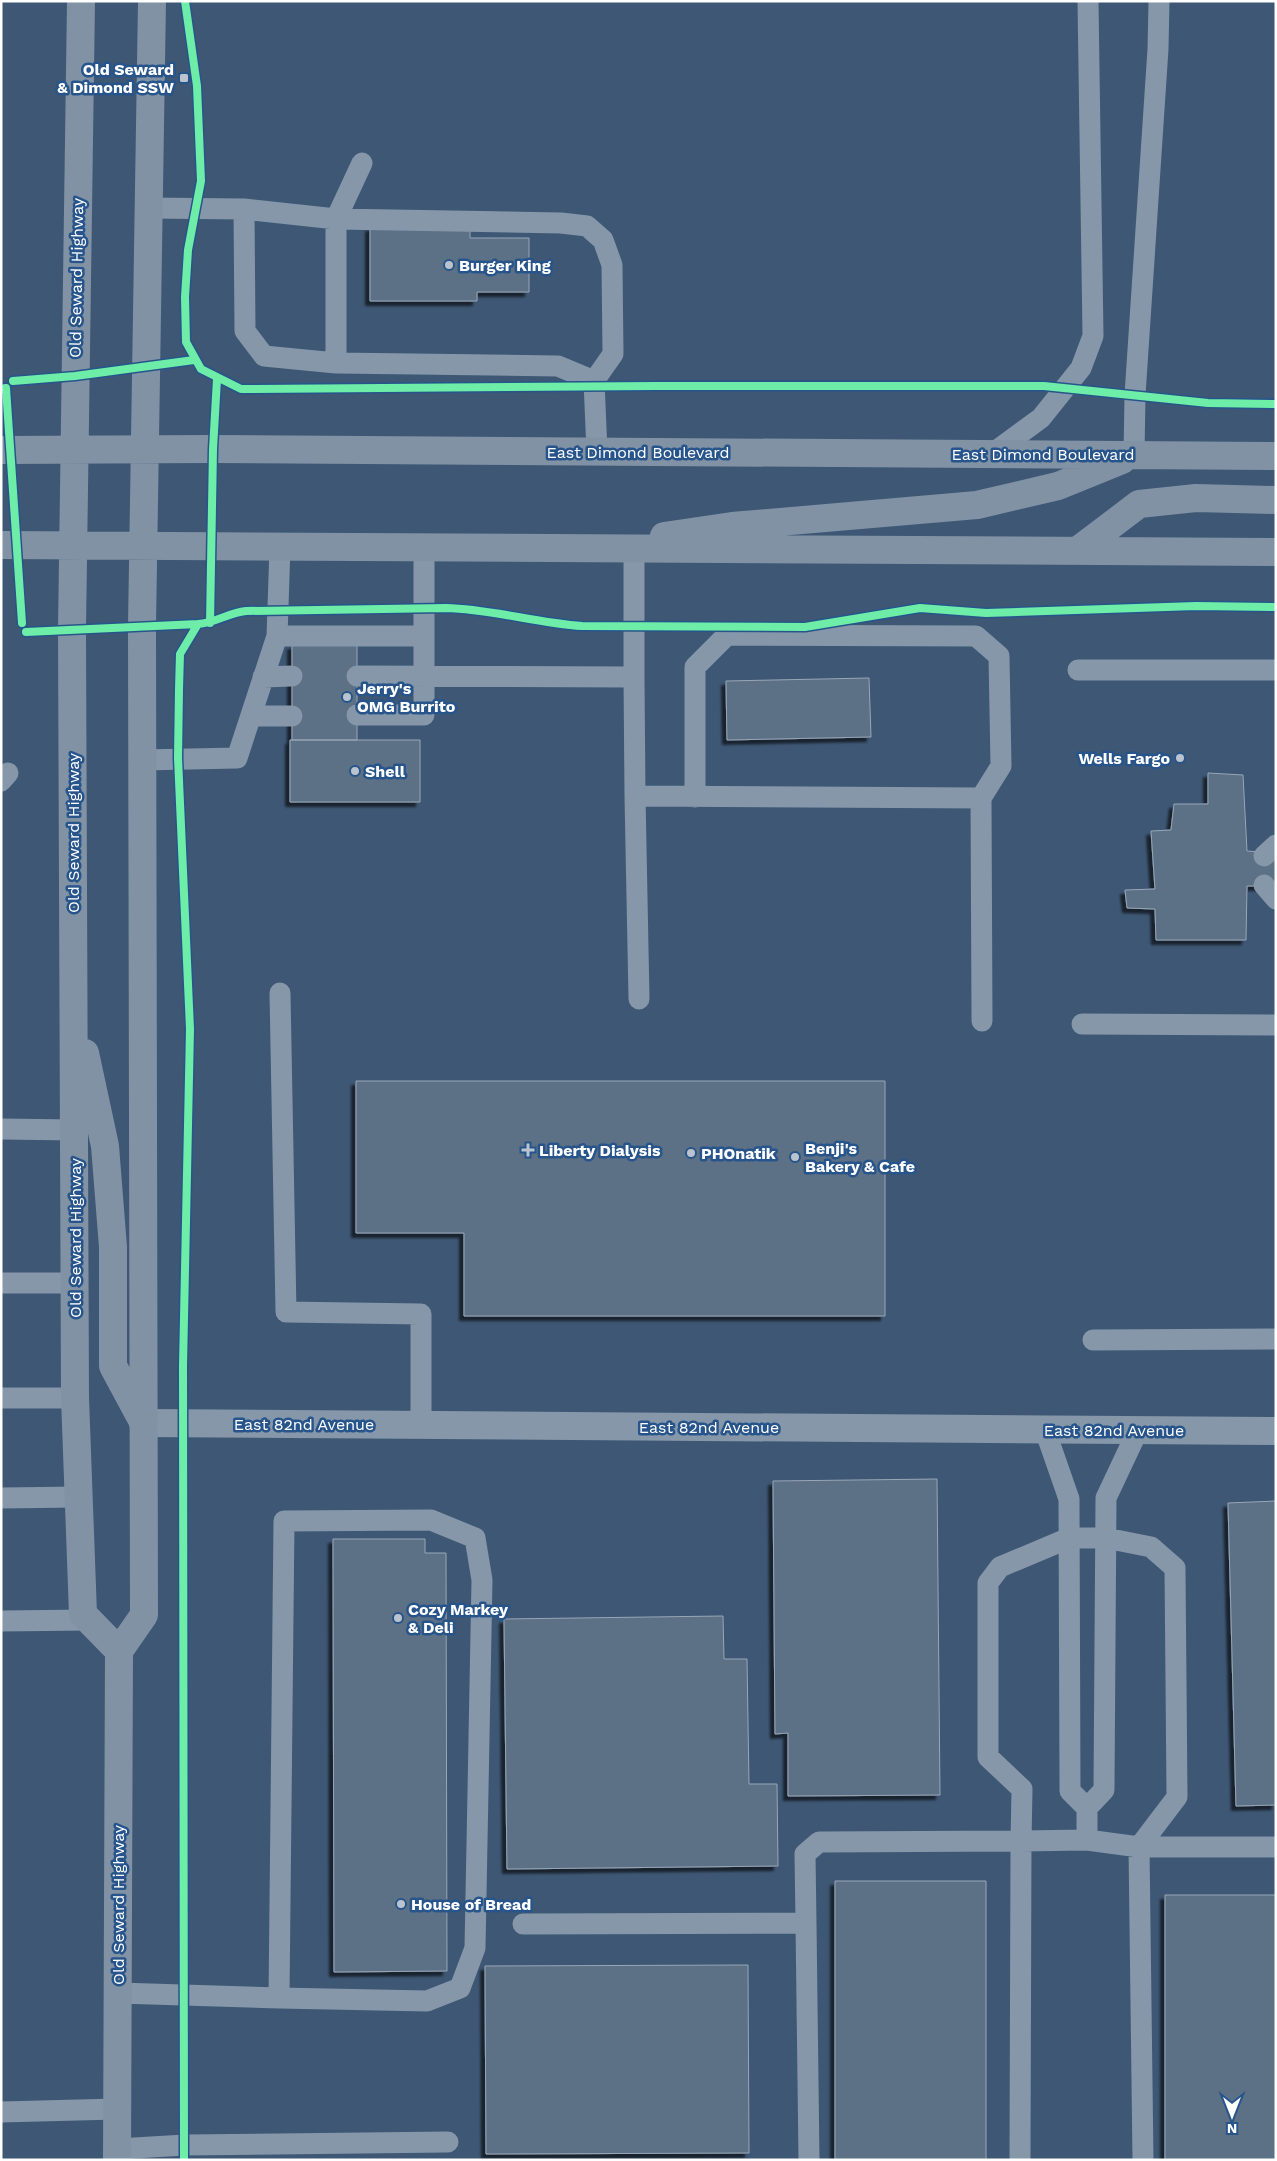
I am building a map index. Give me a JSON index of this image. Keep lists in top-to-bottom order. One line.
{"streets":{"main road":["Old Seward Highway","East Dimond Boulevard"],"street":["East 82nd Avenue"]},"crossings":[["Old Seward Highway","East Dimond Boulevard"]],"places":{"transit":["Old Seward & Dimond SSW"],"other":["Burger King","Jerry's OMG Burrito","Wells Fargo","Shell","PHOnatik","Benji's Bakery & Cafe","Cozy Markey & Deli","House of Bread"],"health":["Liberty Dialysis"]},"north":"bottom"}
